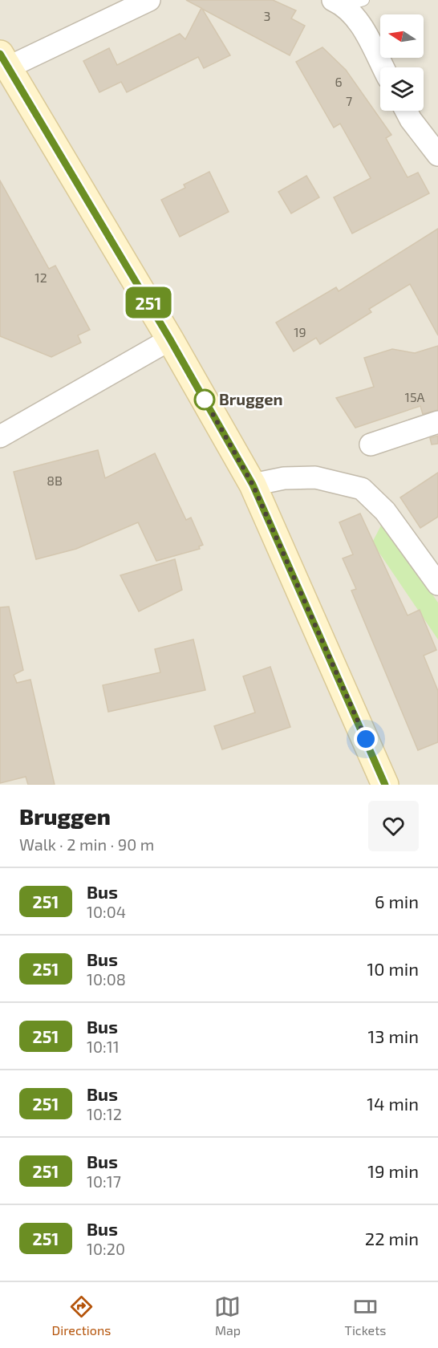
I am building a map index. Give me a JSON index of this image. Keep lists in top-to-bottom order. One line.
{"places":["Bruggen"],"lines":["bus line 251"],"house_numbers":["3","6","7","12","19","15A","8B"],"north":"left","page":{"on_map":"251","heading":["Bruggen","Walk · 2 min · 90 m"],"list":[{"mark":"251","name":"Bus","note":"10:04","value":"6 min"},{"mark":"251","name":"Bus","note":"10:08","value":"10 min"},{"mark":"251","name":"Bus","note":"10:11","value":"13 min"},{"mark":"251","name":"Bus","note":"10:12","value":"14 min"},{"mark":"251","name":"Bus","note":"10:17","value":"19 min"},{"mark":"251","name":"Bus","note":"10:20","value":"22 min"}],"tabs":["Directions","Map","Tickets"]}}
